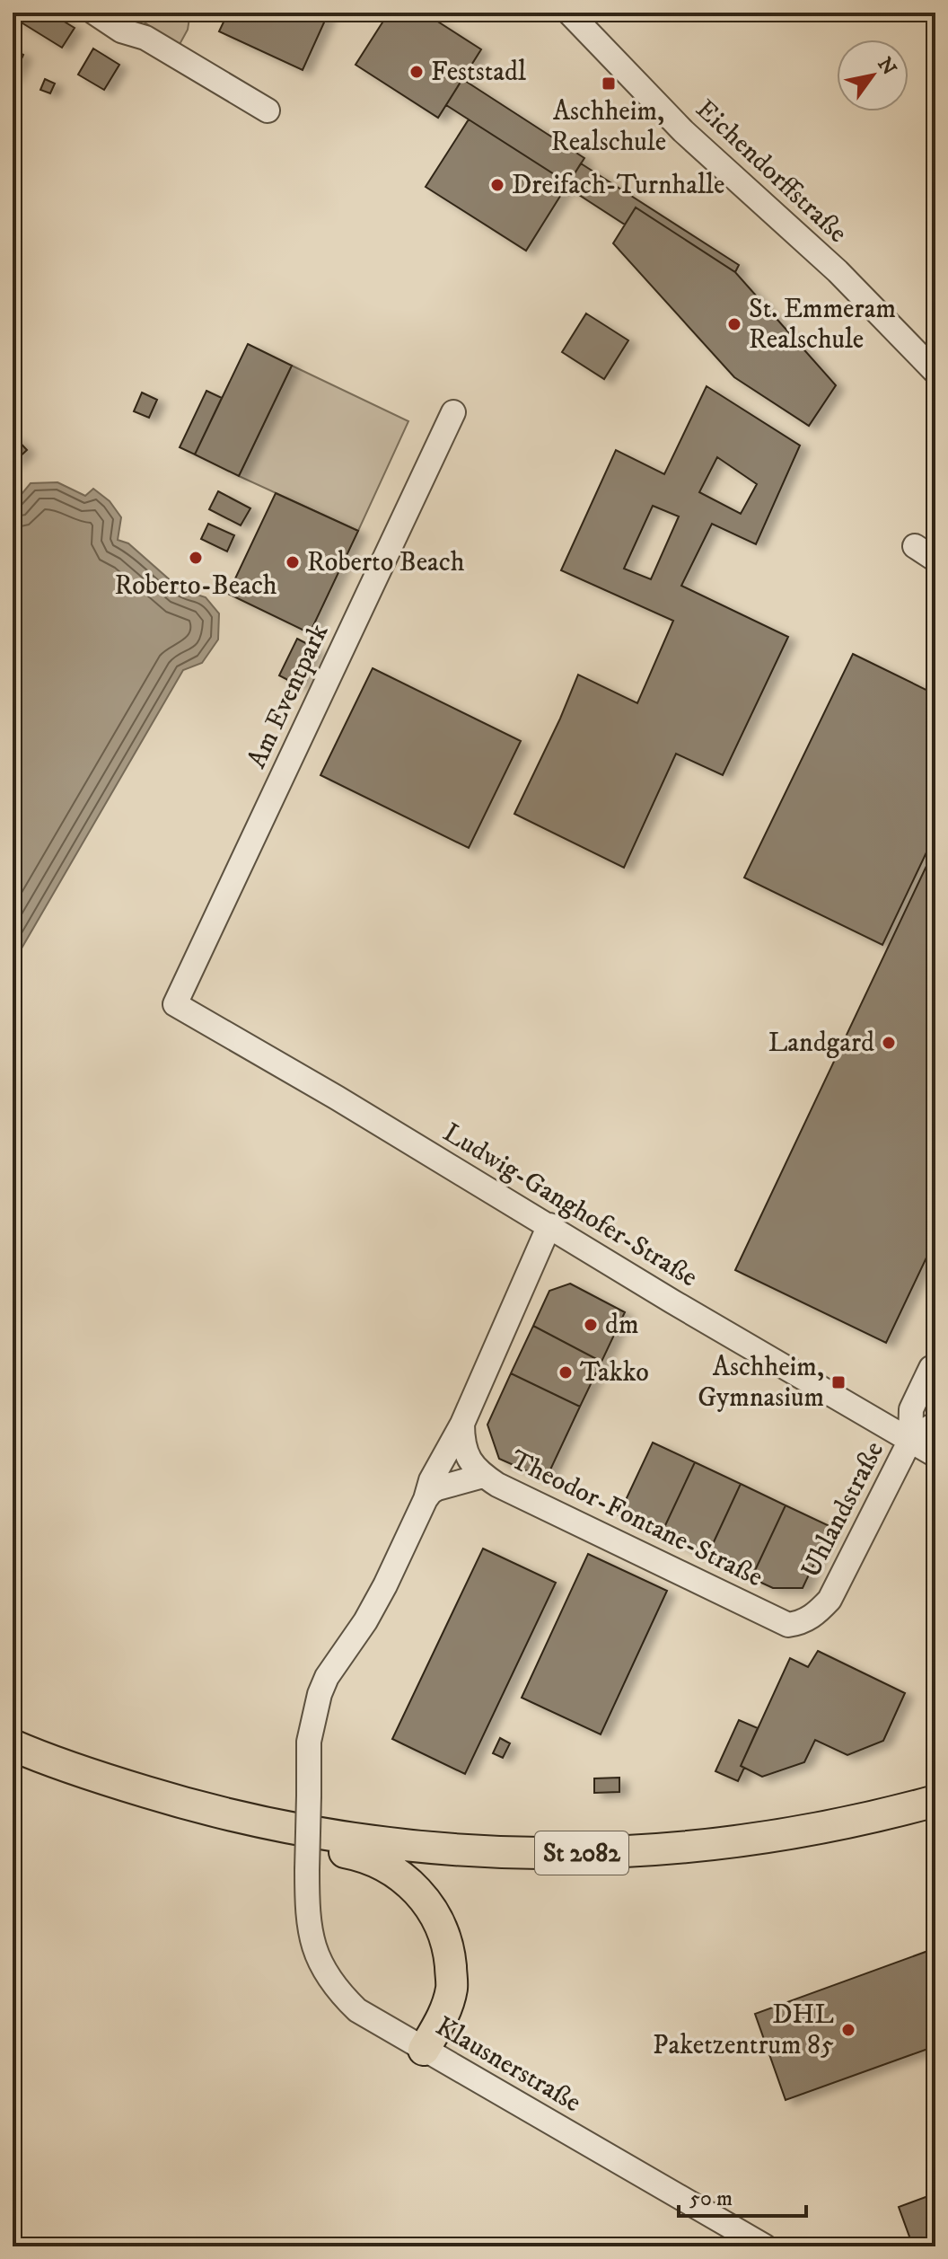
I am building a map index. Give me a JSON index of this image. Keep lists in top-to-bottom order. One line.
{"streets":{"main road":["St 2082"],"street":["Eichendorffstraße","Am Eventpark","Ludwig-Ganghofer-Straße","Uhlandstraße","Theodor-Fontane-Straße","Klausnerstraße"]},"crossings":[["Am Eventpark","Ludwig-Ganghofer-Straße"],["Ludwig-Ganghofer-Straße","Uhlandstraße"],["Uhlandstraße","Theodor-Fontane-Straße"]],"places":{"other":["Feststadl","Dreifach-Turnhalle","St. Emmeram Realschule","Roberto-Beach","Roberto Beach","Landgard","dm","Takko","DHL Paketzentrum 85"],"transit":["Aschheim, Realschule","Aschheim, Gymnasium"]},"scale_bar":"50 m","north":"top right"}
